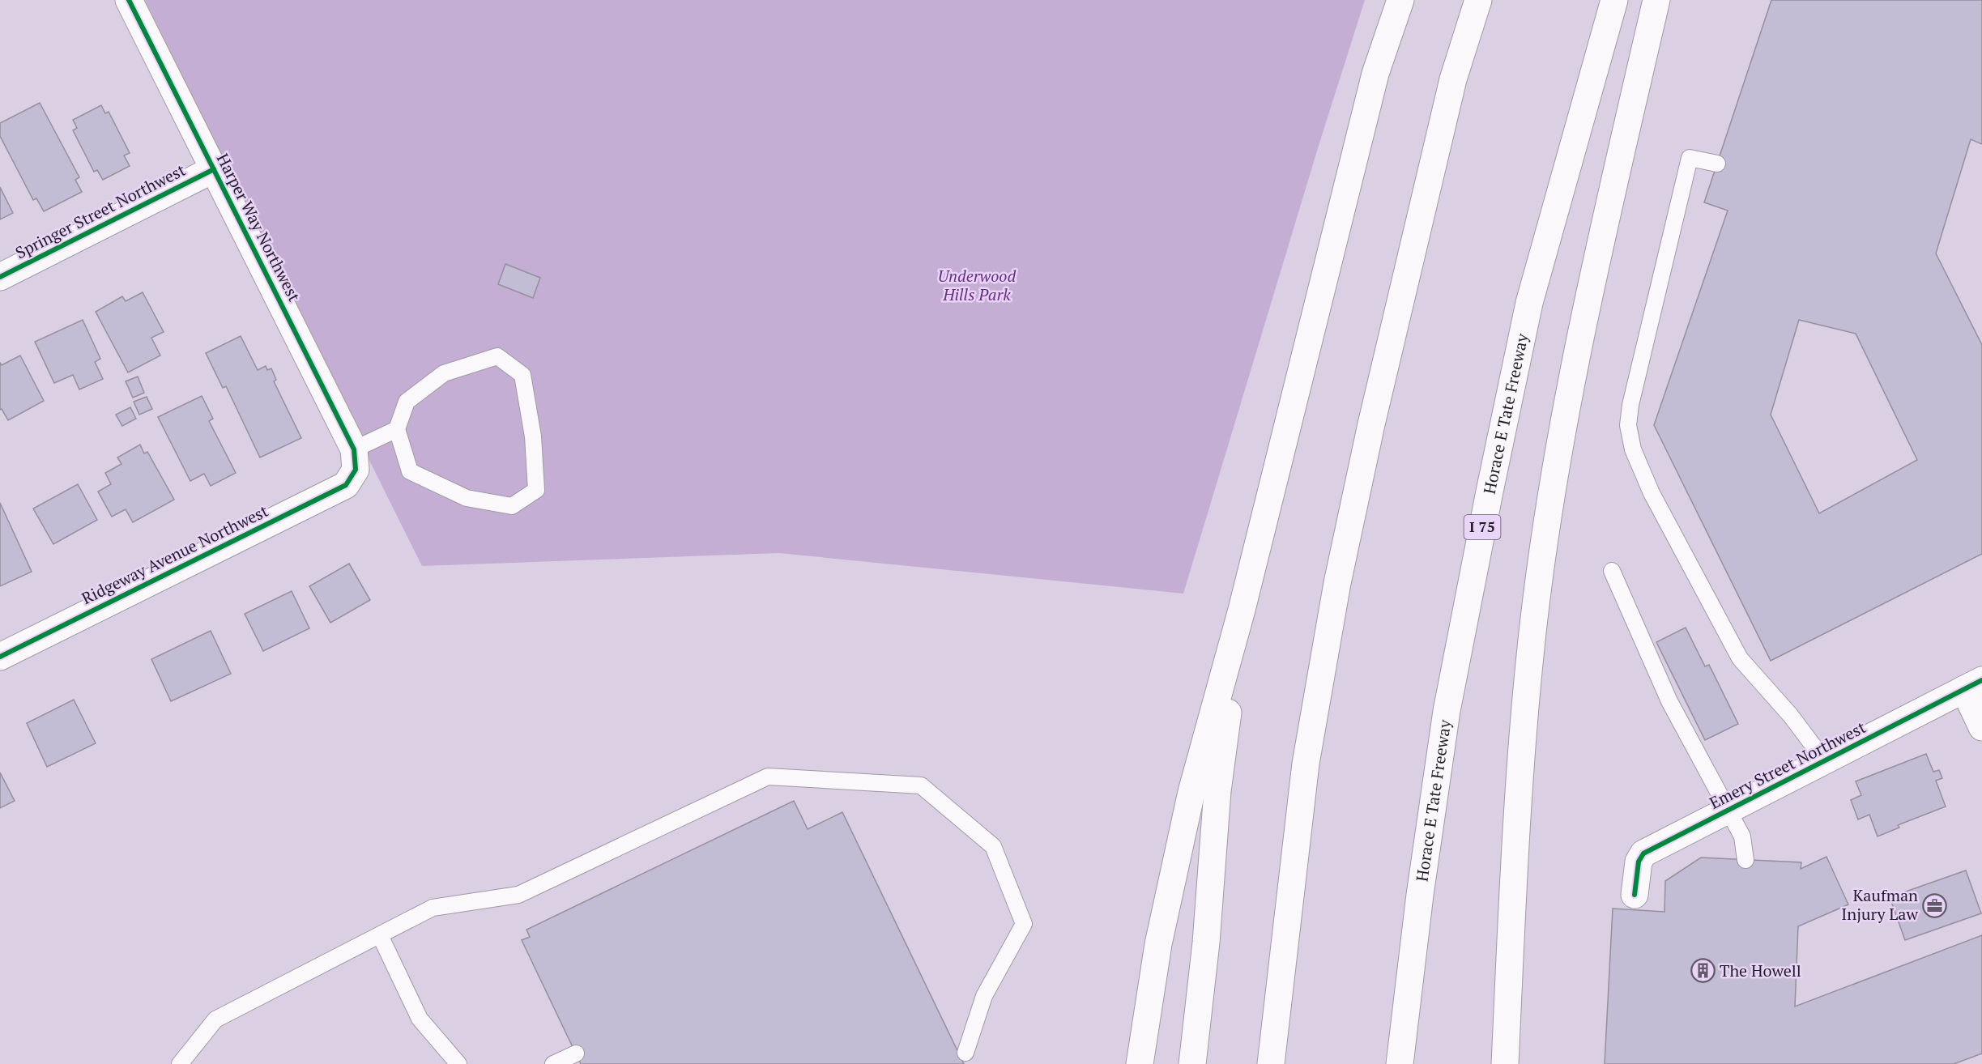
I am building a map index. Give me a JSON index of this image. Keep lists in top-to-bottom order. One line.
{"streets":{"main road":["Springer Street Northwest","Harper Way Northwest","Horace E Tate Freeway","I 75","Ridgeway Avenue Northwest","Emery Street Northwest"]},"crossings":[["Springer Street Northwest","Harper Way Northwest"],["Harper Way Northwest","Ridgeway Avenue Northwest"]],"parks":["Underwood Hills Park"],"places":{"office":["Kaufman Injury Law"],"building":["The Howell"]}}
